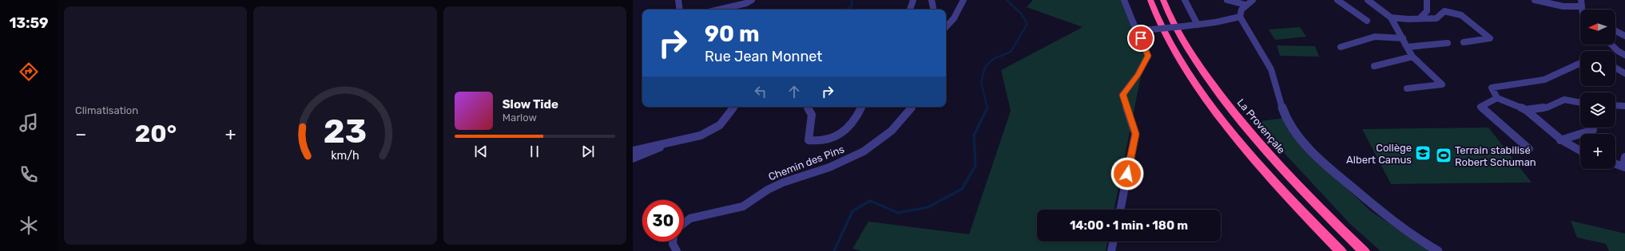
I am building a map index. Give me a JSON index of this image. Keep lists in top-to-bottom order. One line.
{"streets":{"highway":["La Provençale"],"street":["Chemin des Pins"]},"places":{"school or university":["Collège Albert Camus"],"sports":["Terrain stabilisé Robert Schuman"]},"north":"left","page":{"tabs":"13:59","tile":"Climatisation","map_buttons":"+","turn":["90 m","Rue Jean Monnet"],"song":["Slow Tide","Marlow"],"heat":["−","20°","+"],"limit":"30","trip":"14:00 · 1 min · 180 m","gauge":["23","km/h"]}}
